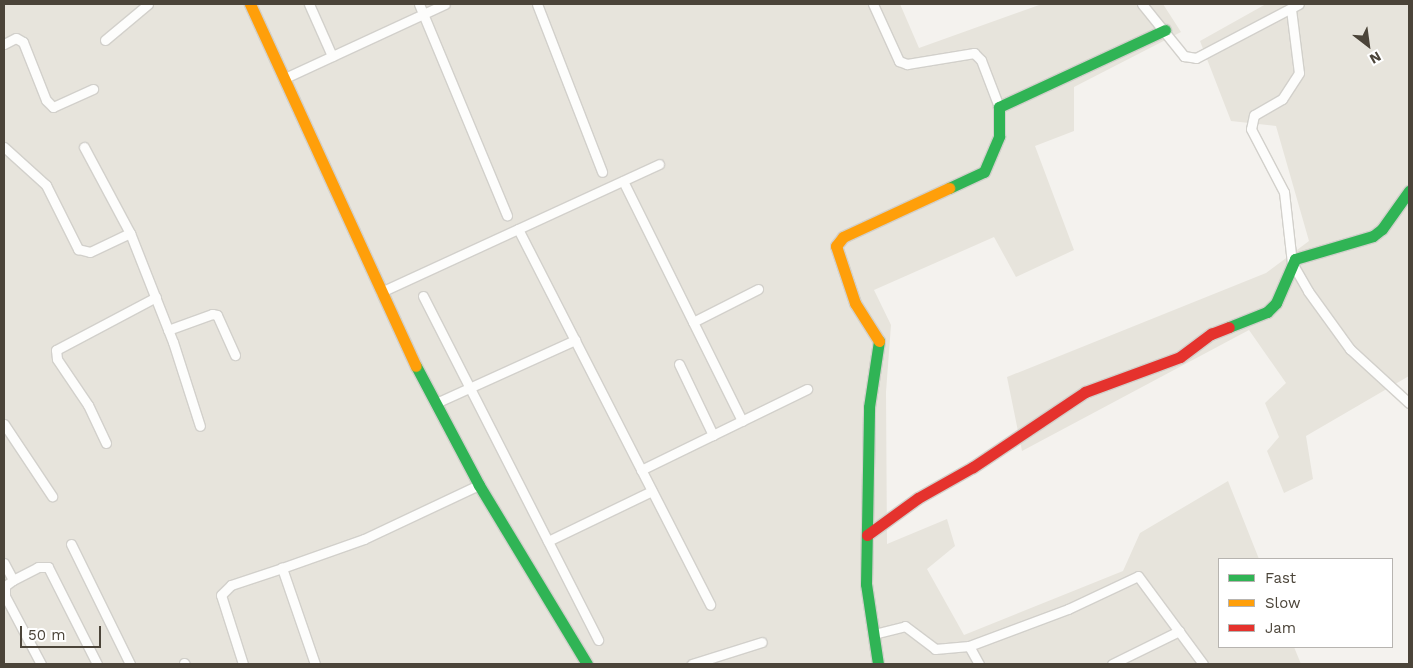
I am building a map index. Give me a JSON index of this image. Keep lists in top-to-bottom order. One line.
{"legend":["Fast","Slow","Jam"],"scale_bar":"50 m","north":"bottom right"}
